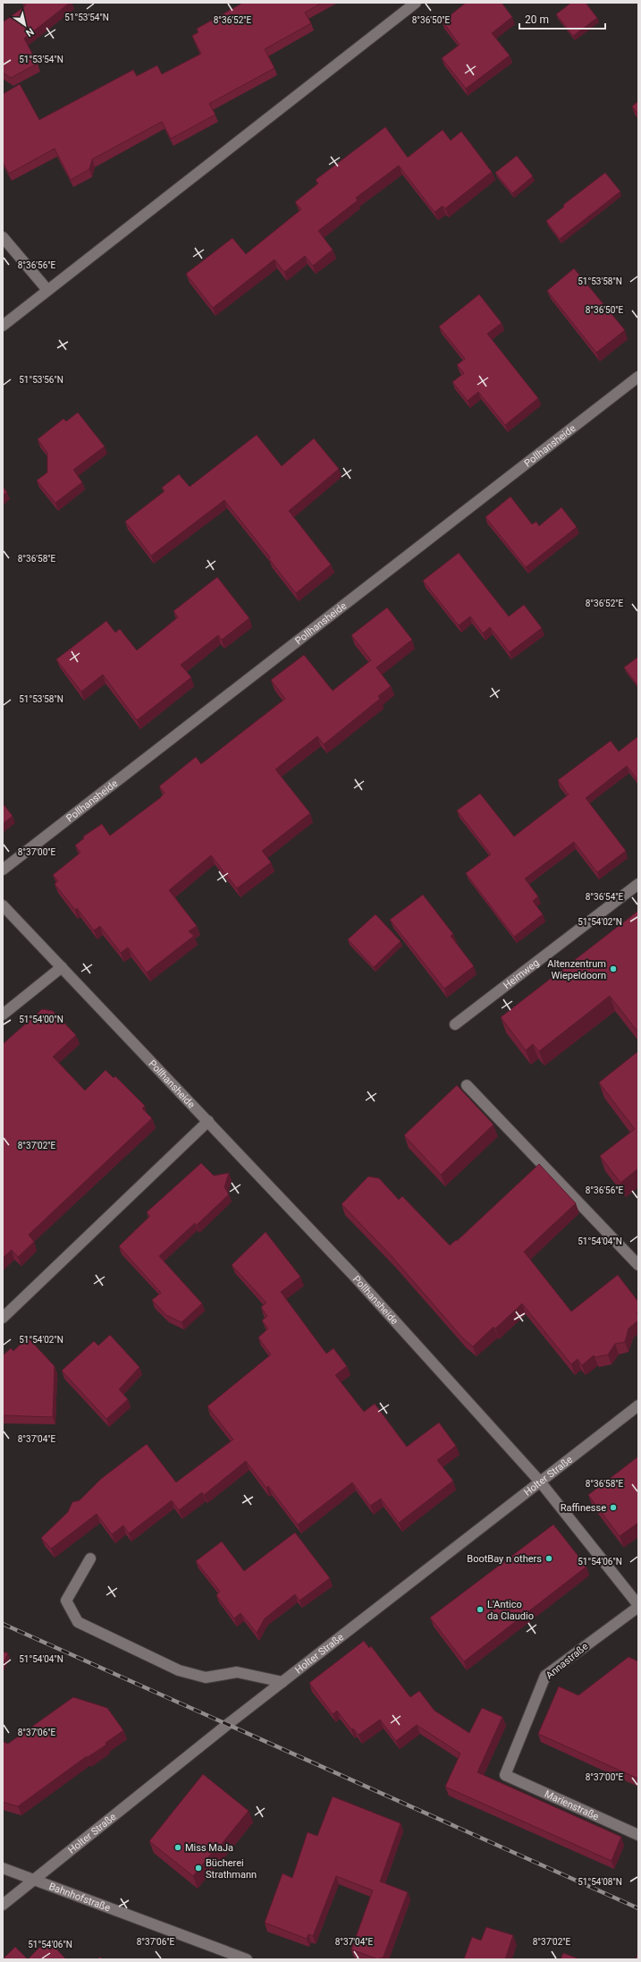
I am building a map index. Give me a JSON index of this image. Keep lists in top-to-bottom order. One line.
{"streets":{"street":["Pollhansheide","Heimweg","Holter Straße","Annastraße","Marienstraße","Bahnhofstraße"]},"crossings":[["Pollhansheide","Holter Straße"],["Pollhansheide","Annastraße"],["Holter Straße","Annastraße"],["Holter Straße","Bahnhofstraße"],["Annastraße","Marienstraße"]],"places":["Altenzentrum Wiepeldoorn","Raffinesse","BootBay n others","L'Antico da Claudio","Miss MaJa","Bücherei Strathmann"],"scale_bar":"20 m","north":"bottom right","coordinates":["51°53'54\"N","8°36'52\"E","8°36'50\"E","8°36'56\"E","51°53'58\"N","51°53'56\"N","8°36'58\"E","8°37'00\"E","8°36'54\"E","51°54'02\"N","51°54'00\"N","8°37'02\"E","51°54'04\"N","8°37'04\"E","51°54'06\"N","8°37'06\"E","51°54'08\"N"]}
